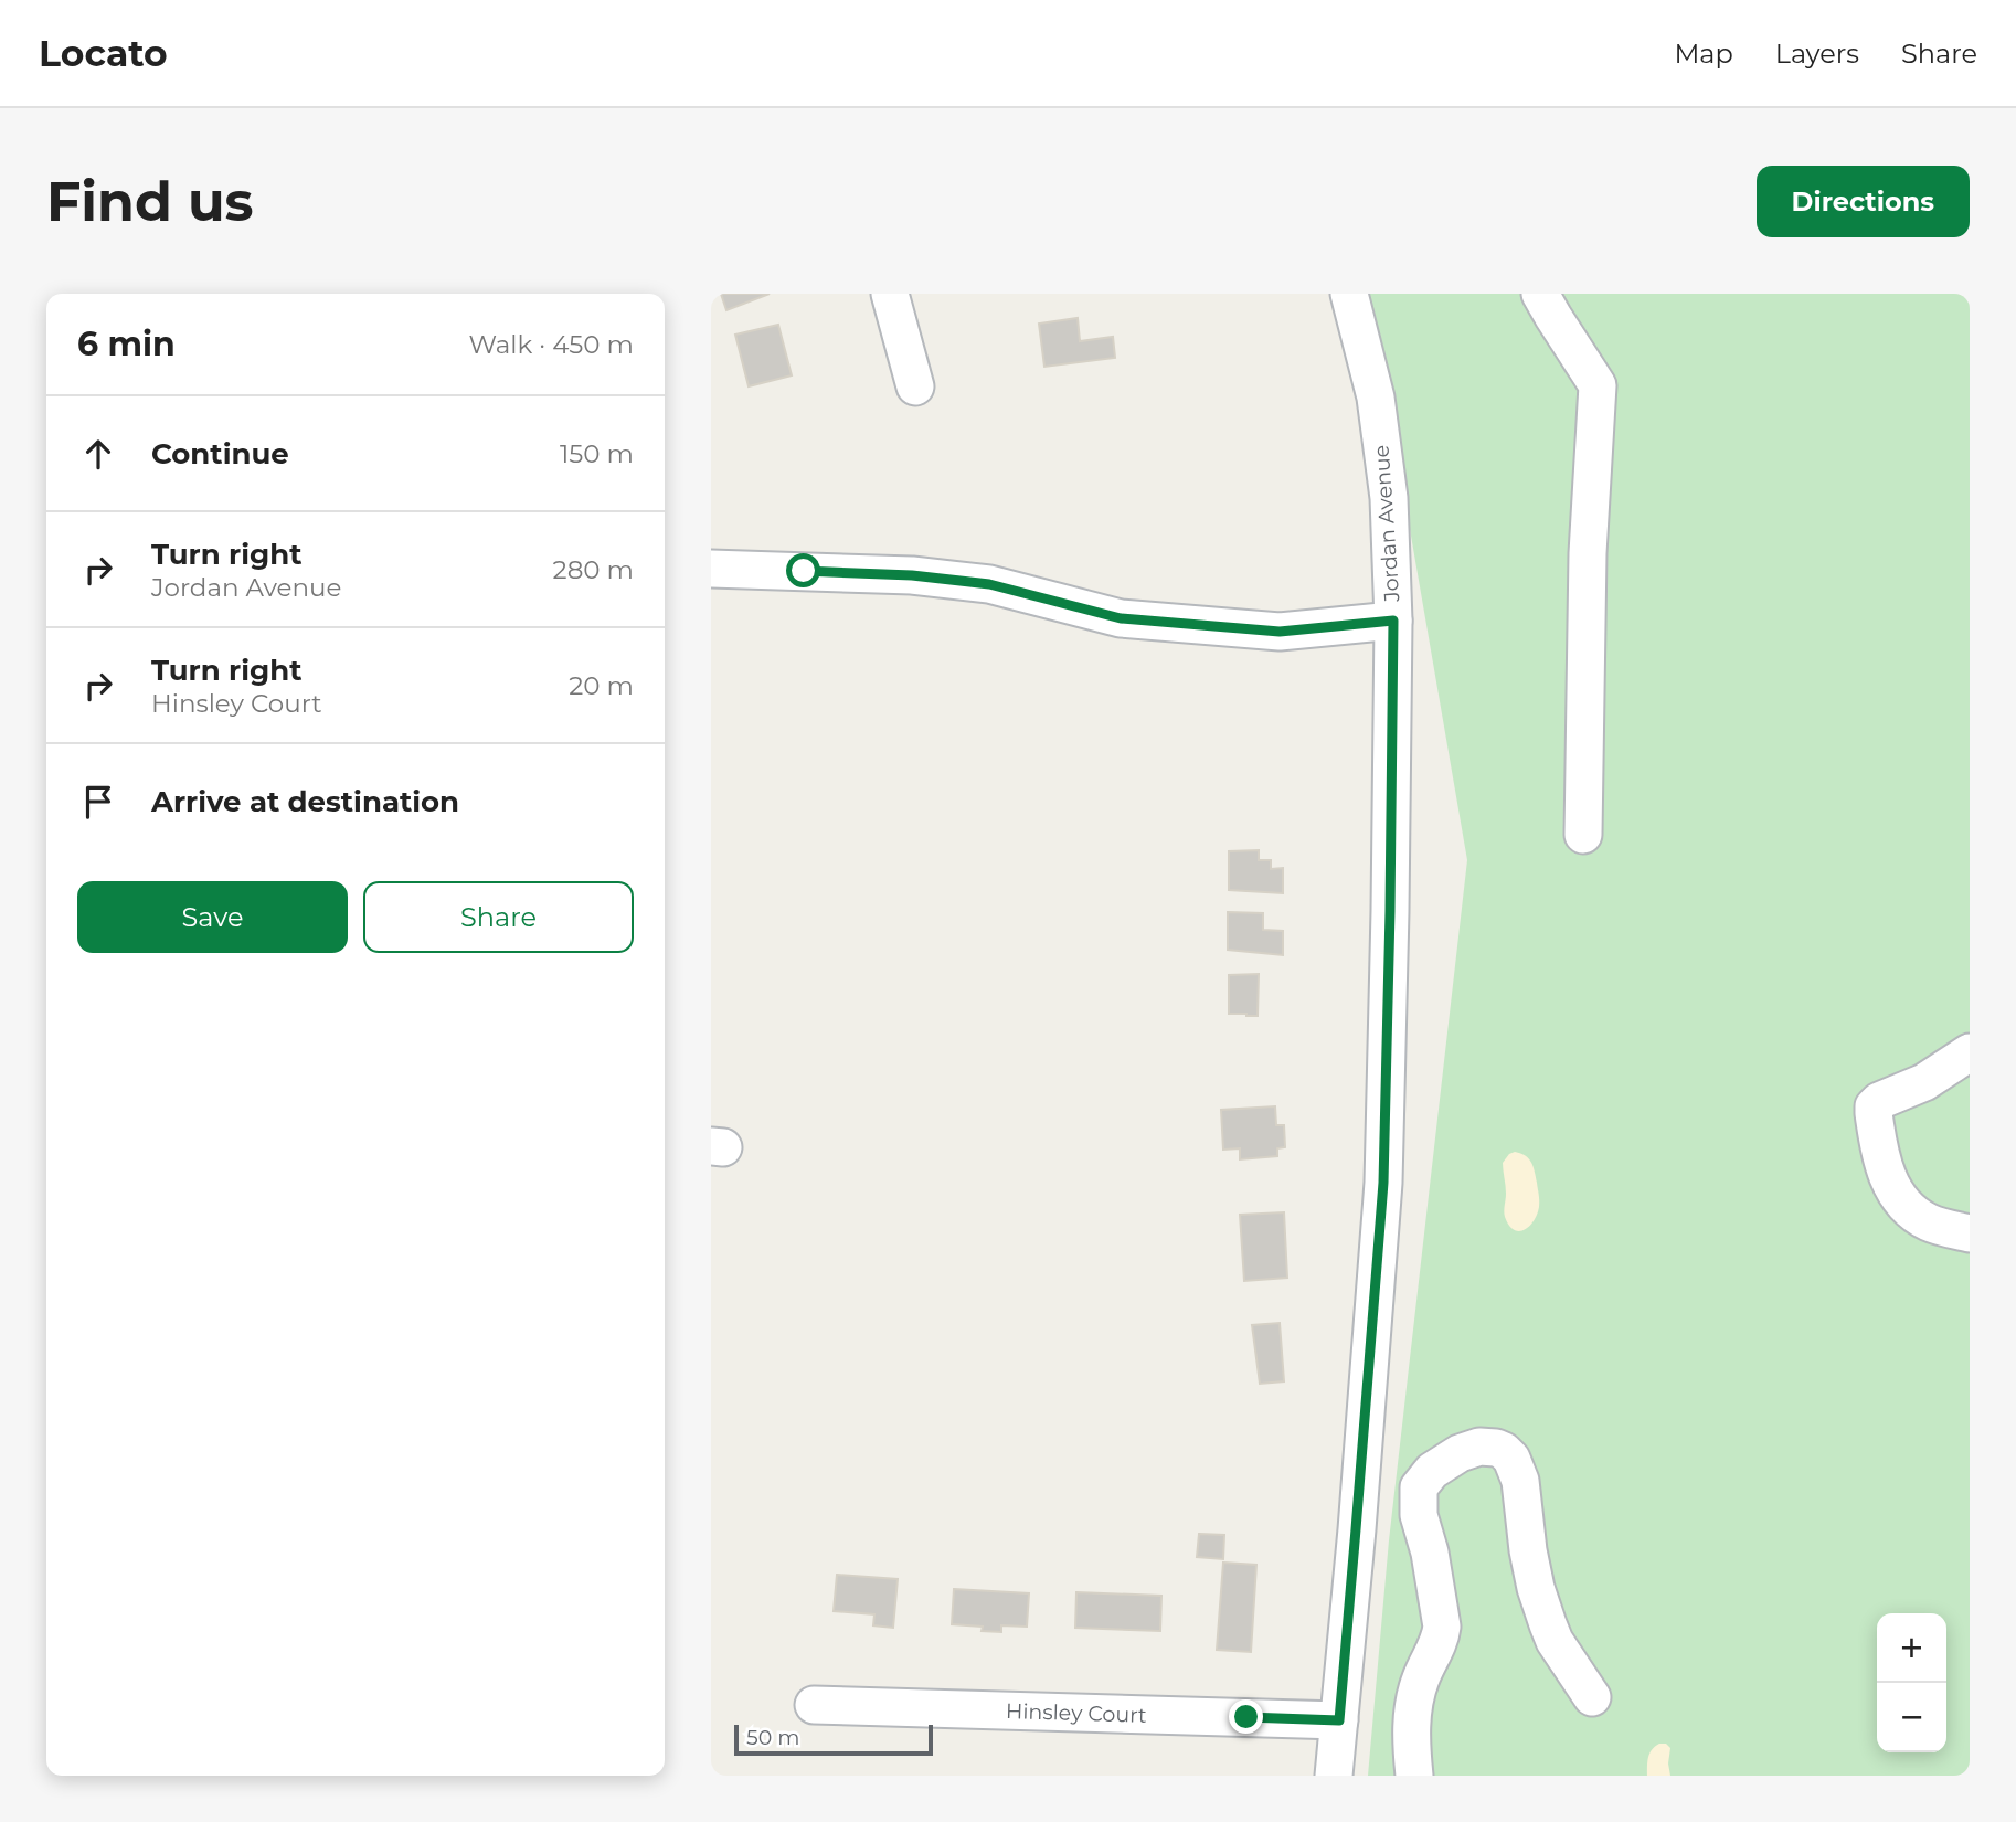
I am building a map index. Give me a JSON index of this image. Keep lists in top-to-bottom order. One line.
{"streets":{"street":["Jordan Avenue","Hinsley Court"]},"crossings":[["Jordan Avenue","Hinsley Court"]],"scale_bar":"50 m","page":{"header":"Locato","nav":["Map","Layers","Share"],"buttons":["Directions",["Save","Share"]],"title":"Find us","heading":["6 min","Walk · 450 m"],"list":[["Continue","150 m"],["Turn right","Jordan Avenue","280 m"],["Turn right","Hinsley Court","20 m"],"Arrive at destination"],"map_buttons":["+","−"],"scale":"50 m"}}
